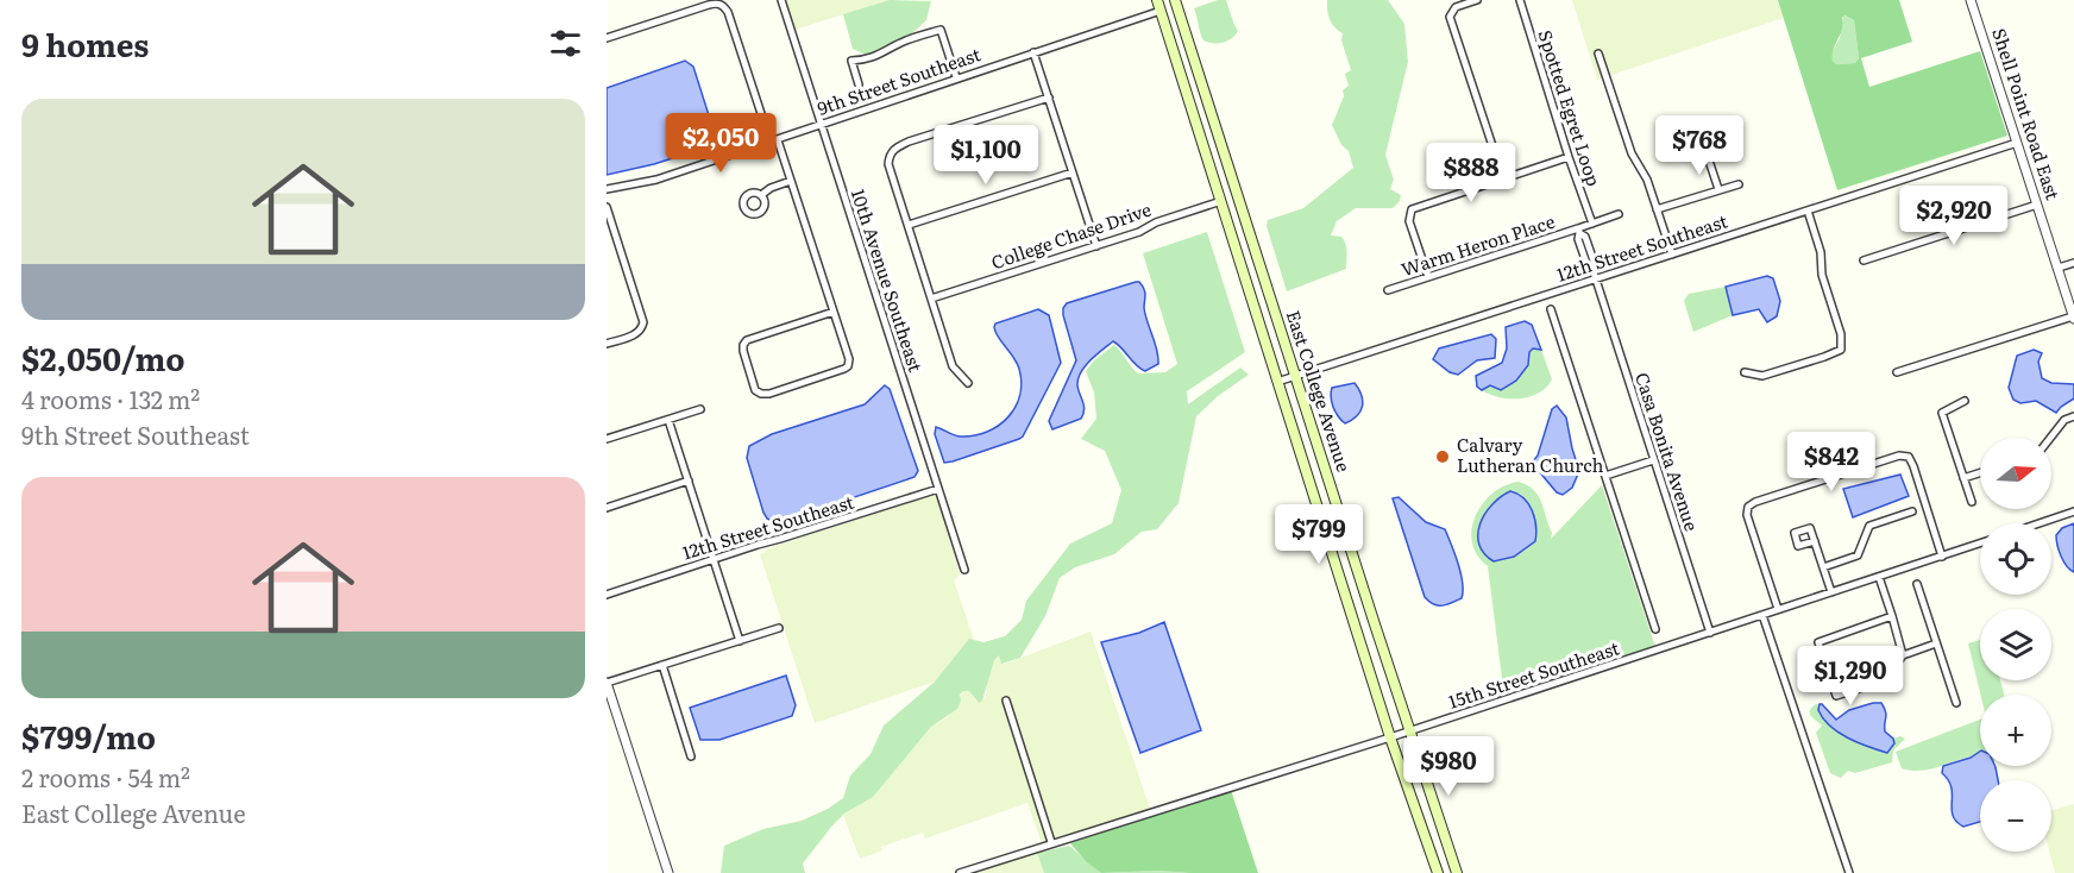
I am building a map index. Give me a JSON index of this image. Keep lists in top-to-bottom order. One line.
{"streets":{"main road":["East College Avenue"],"street":["9th Street Southeast","Spotted Egret Loop","Shell Point Road East","College Chase Drive","Warm Heron Place","12th Street Southeast","10th Avenue Southeast","Casa Bonita Avenue","15th Street Southeast"]},"crossings":[["9th Street Southeast","10th Avenue Southeast"],["9th Street Southeast","East College Avenue"],["Spotted Egret Loop","Warm Heron Place"],["Shell Point Road East","12th Street Southeast"],["College Chase Drive","East College Avenue"],["Warm Heron Place","Casa Bonita Avenue"],["12th Street Southeast","10th Avenue Southeast"],["12th Street Southeast","East College Avenue"],["12th Street Southeast","Casa Bonita Avenue"],["East College Avenue","15th Street Southeast"],["Casa Bonita Avenue","15th Street Southeast"]],"places":["Calvary Lutheran Church"],"north":"right","page":{"heading":"9 homes","list":[{"name":"$2,050/mo","note":"4 rooms · 132 m² · 9th Street Southeast"},{"name":"$799/mo","note":"2 rooms · 54 m² · East College Avenue"}],"price":["$2,050","$768","$1,100","$888","$2,920","$842","$799","$1,290","$980"],"map_buttons":["+","−"]}}
